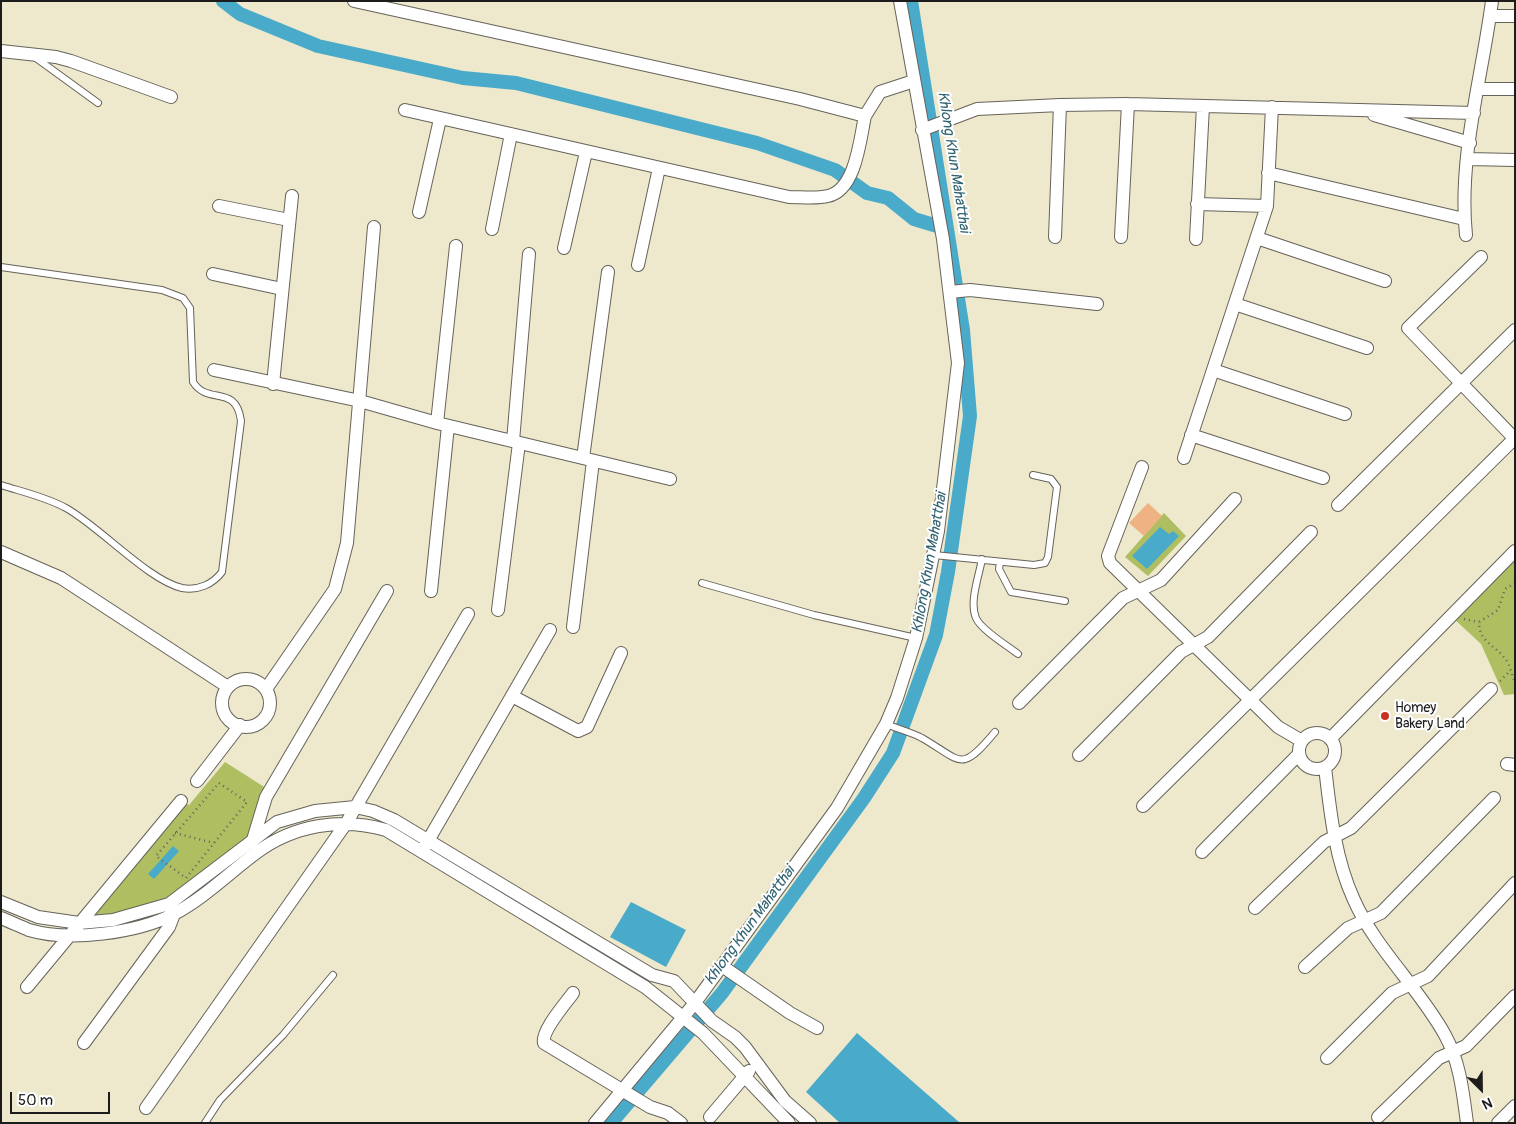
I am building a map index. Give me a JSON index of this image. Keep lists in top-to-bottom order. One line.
{"water":["Khlong Khun Mahatthai"],"places":["Homey Bakery Land"],"scale_bar":"50 m","north":"bottom right"}
